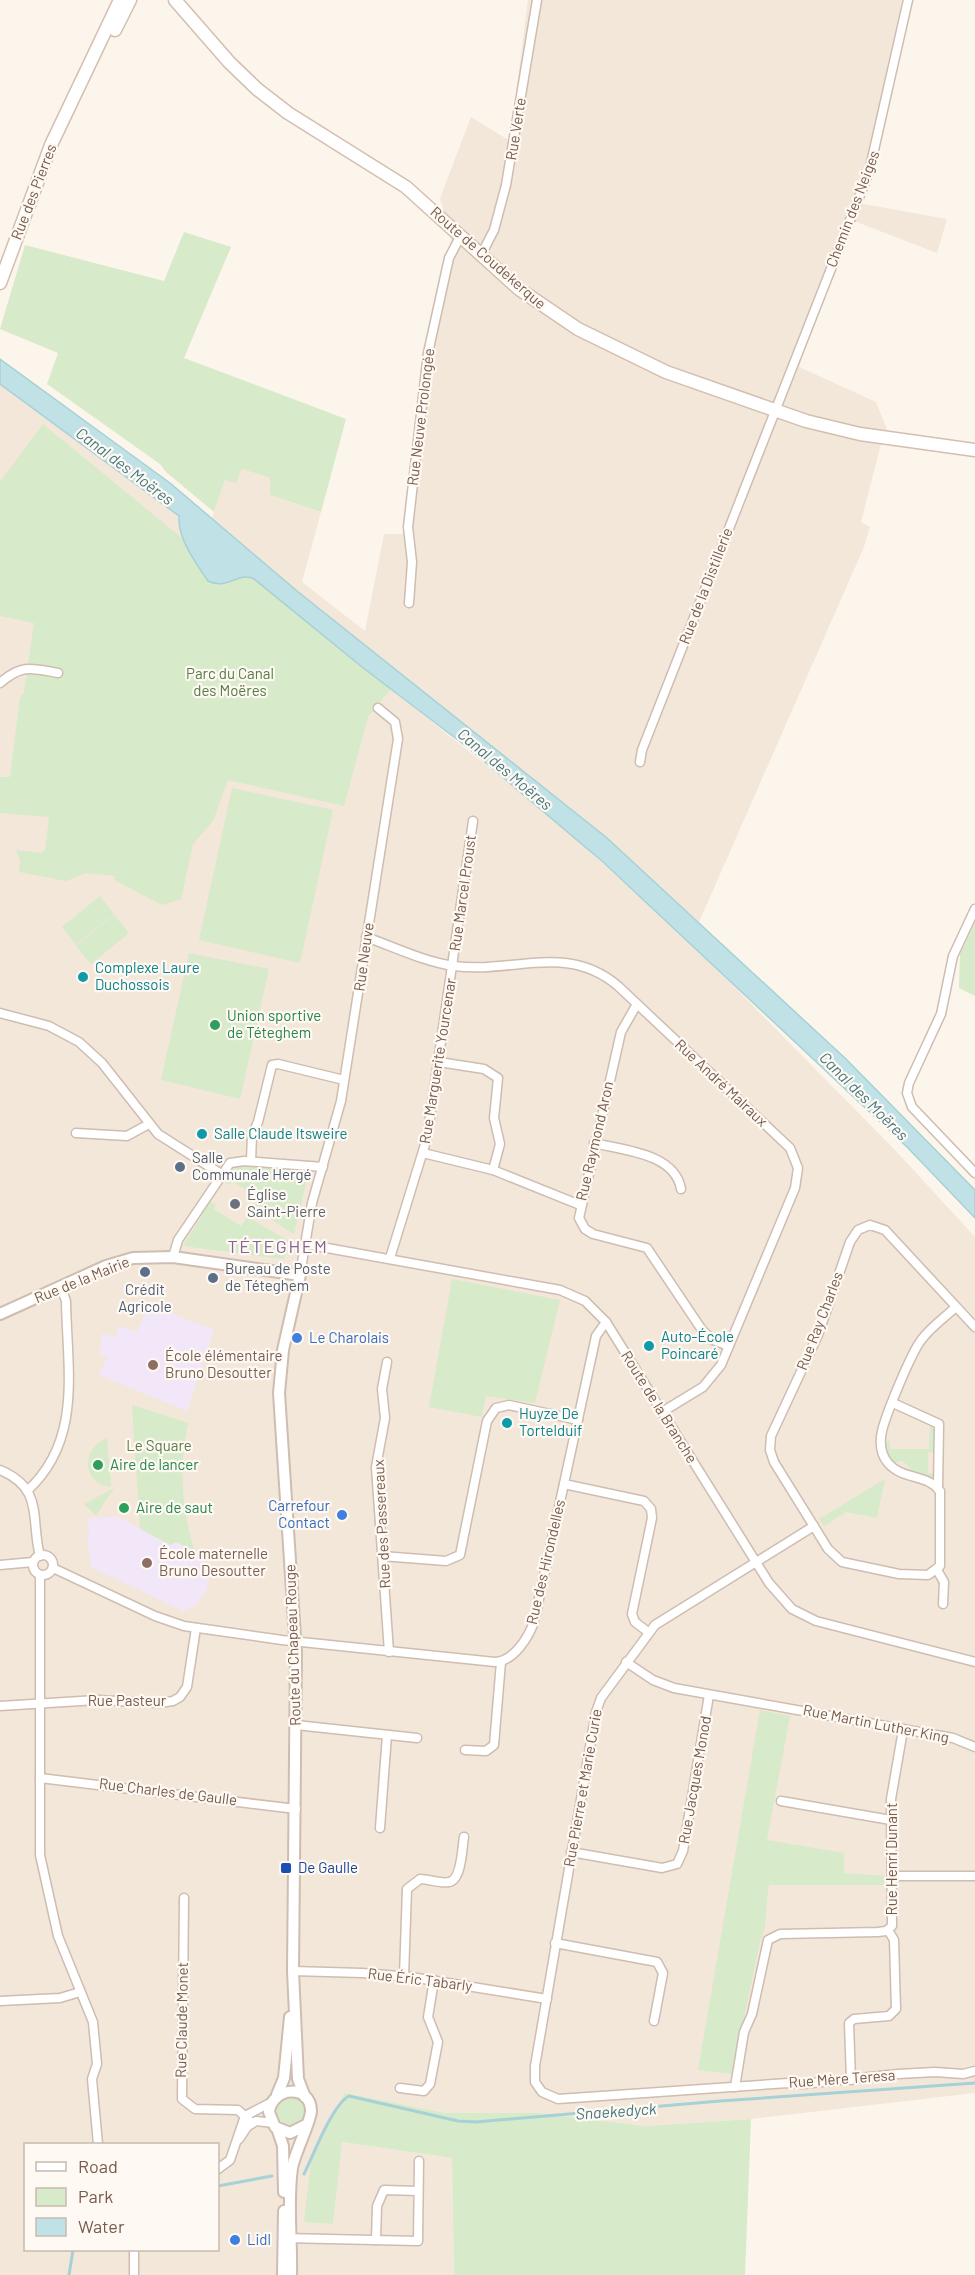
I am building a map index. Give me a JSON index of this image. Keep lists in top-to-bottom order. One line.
{"streets":{"main road":["Rue des Pierres","Route de Coudekerque"],"street":["Rue Verte","Chemin des Neiges","Rue Neuve Prolongée","Rue de la Distillerie","Rue Marcel Proust","Rue Neuve","Rue Marguerite Yourcenar","Rue André Malraux","Rue Raymond Aron","Rue de la Mairie","Rue Ray Charles","Route de la Branche","Rue des Passereaux","Rue des Hirondelles","Route du Chapeau Rouge","Rue Pasteur","Rue Martin Luther King","Rue Jacques Monod","Rue Pierre et Marie Curie","Rue Charles de Gaulle","Rue Henri Dunant","Rue Éric Tabarly","Rue Claude Monet","Rue Mère Teresa"]},"crossings":[["Rue Verte","Route de Coudekerque"],["Chemin des Neiges","Route de Coudekerque"],["Chemin des Neiges","Rue de la Distillerie"],["Route de Coudekerque","Rue Neuve Prolongée"],["Route de Coudekerque","Rue de la Distillerie"],["Rue Marcel Proust","Rue Marguerite Yourcenar"],["Rue Marcel Proust","Rue André Malraux"],["Rue Neuve","Rue André Malraux"],["Rue Neuve","Rue de la Mairie"],["Rue Neuve","Route de la Branche"],["Rue Neuve","Route du Chapeau Rouge"],["Rue Marguerite Yourcenar","Rue André Malraux"],["Rue Marguerite Yourcenar","Route de la Branche"],["Rue André Malraux","Rue Raymond Aron"],["Rue André Malraux","Route de la Branche"],["Rue de la Mairie","Route du Chapeau Rouge"],["Route de la Branche","Rue des Hirondelles"],["Route de la Branche","Rue Pierre et Marie Curie"],["Route du Chapeau Rouge","Rue Charles de Gaulle"],["Route du Chapeau Rouge","Rue Éric Tabarly"],["Rue Martin Luther King","Rue Jacques Monod"],["Rue Martin Luther King","Rue Pierre et Marie Curie"],["Rue Martin Luther King","Rue Henri Dunant"],["Rue Jacques Monod","Rue Pierre et Marie Curie"],["Rue Henri Dunant","Rue Mère Teresa"],["Rue Éric Tabarly","Rue Mère Teresa"]],"districts":["TÉTEGHEM"],"water":["Canal des Moëres","Snaekedyck"],"parks":["Parc du Canal des Moëres","Le Square"],"places":{"other":["Complexe Laure Duchossois","Union sportive de Téteghem","Salle Claude Itsweire","Salle Communale Hergé","Église Saint-Pierre","Crédit Agricole","Bureau de Poste de Téteghem","Le Charolais","Auto-École Poincaré","École élémentaire Bruno Desoutter","Huyze De Tortelduif","Aire de lancer","Aire de saut","Carrefour Contact","École maternelle Bruno Desoutter","Lidl"],"transit":["De Gaulle"]},"legend":["Road","Park","Water"]}
